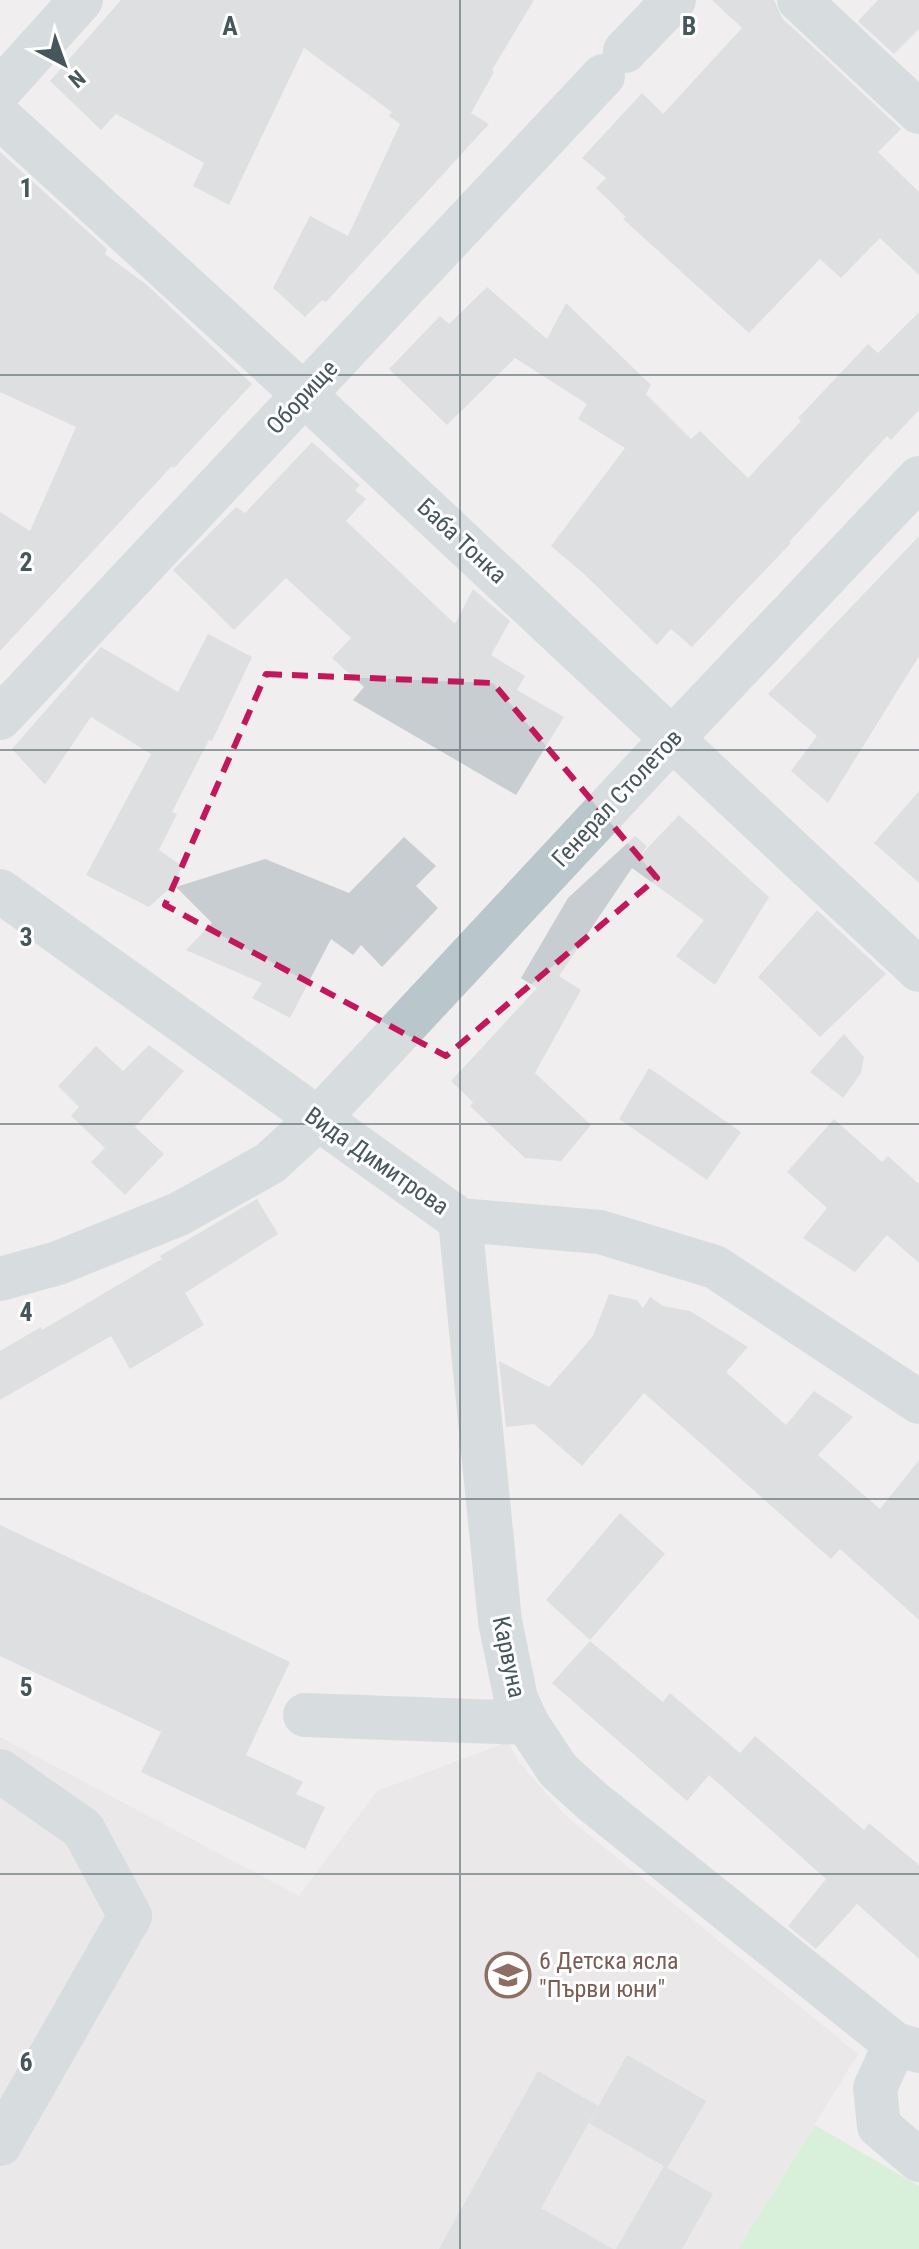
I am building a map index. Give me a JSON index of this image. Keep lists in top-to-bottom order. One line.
{"streets":{"street":["Оборище","Баба Тонка","Генерал Столетов","Вида Димитрова","Карвуна"]},"crossings":[["Оборище","Баба Тонка"],["Баба Тонка","Генерал Столетов"],["Генерал Столетов","Вида Димитрова"],["Вида Димитрова","Карвуна"]],"places":{"school or university":["6 Детска ясла \"Първи юни\""]},"north":"bottom right","grid":{"columns":["A","B"],"rows":["1","2","3","4","5","6"]}}
